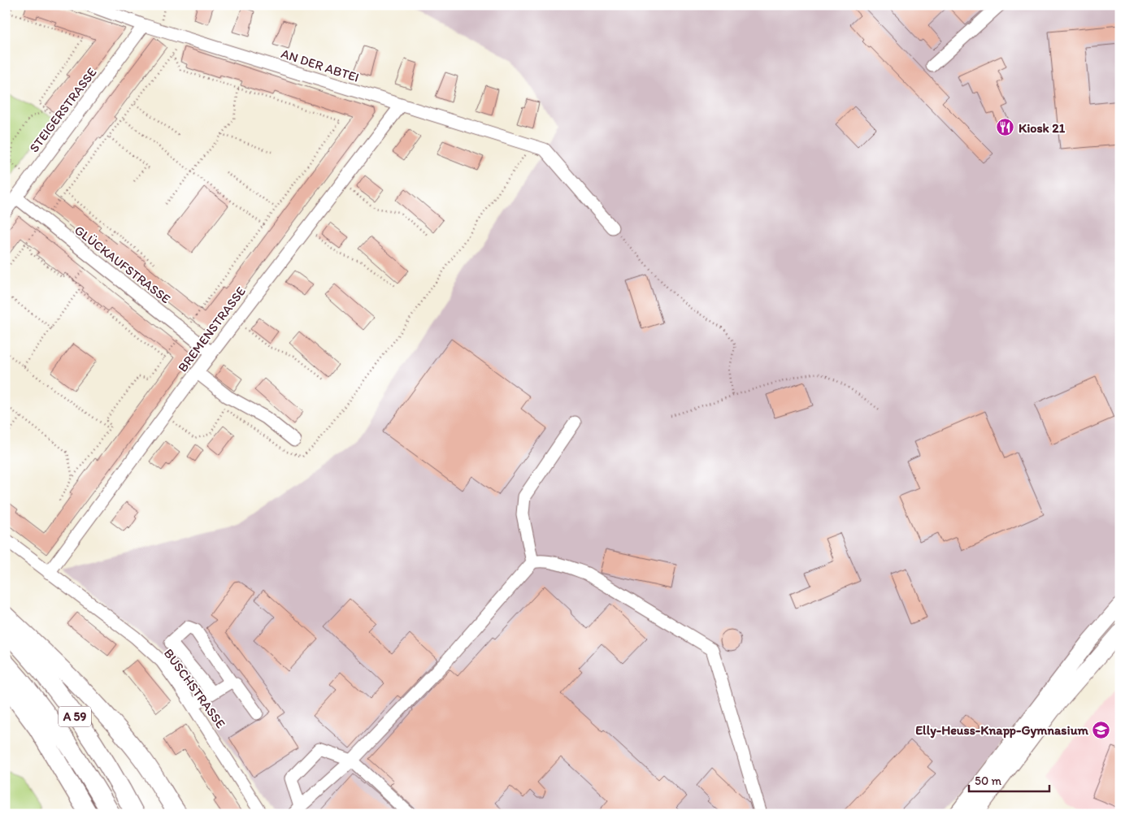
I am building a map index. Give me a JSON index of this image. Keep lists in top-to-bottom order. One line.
{"streets":{"highway":["A 59"],"street":["AN DER ABTEI","STEIGERSTRASSE","GLÜCKAUFSTRASSE","BREMENSTRASSE","BUSCHSTRASSE"]},"crossings":[["AN DER ABTEI","STEIGERSTRASSE"],["AN DER ABTEI","BREMENSTRASSE"],["STEIGERSTRASSE","GLÜCKAUFSTRASSE"],["GLÜCKAUFSTRASSE","BREMENSTRASSE"],["BREMENSTRASSE","BUSCHSTRASSE"]],"places":{"restaurant":["Kiosk 21"],"school or university":["Elly-Heuss-Knapp-Gymnasium"]},"scale_bar":"50 m"}
